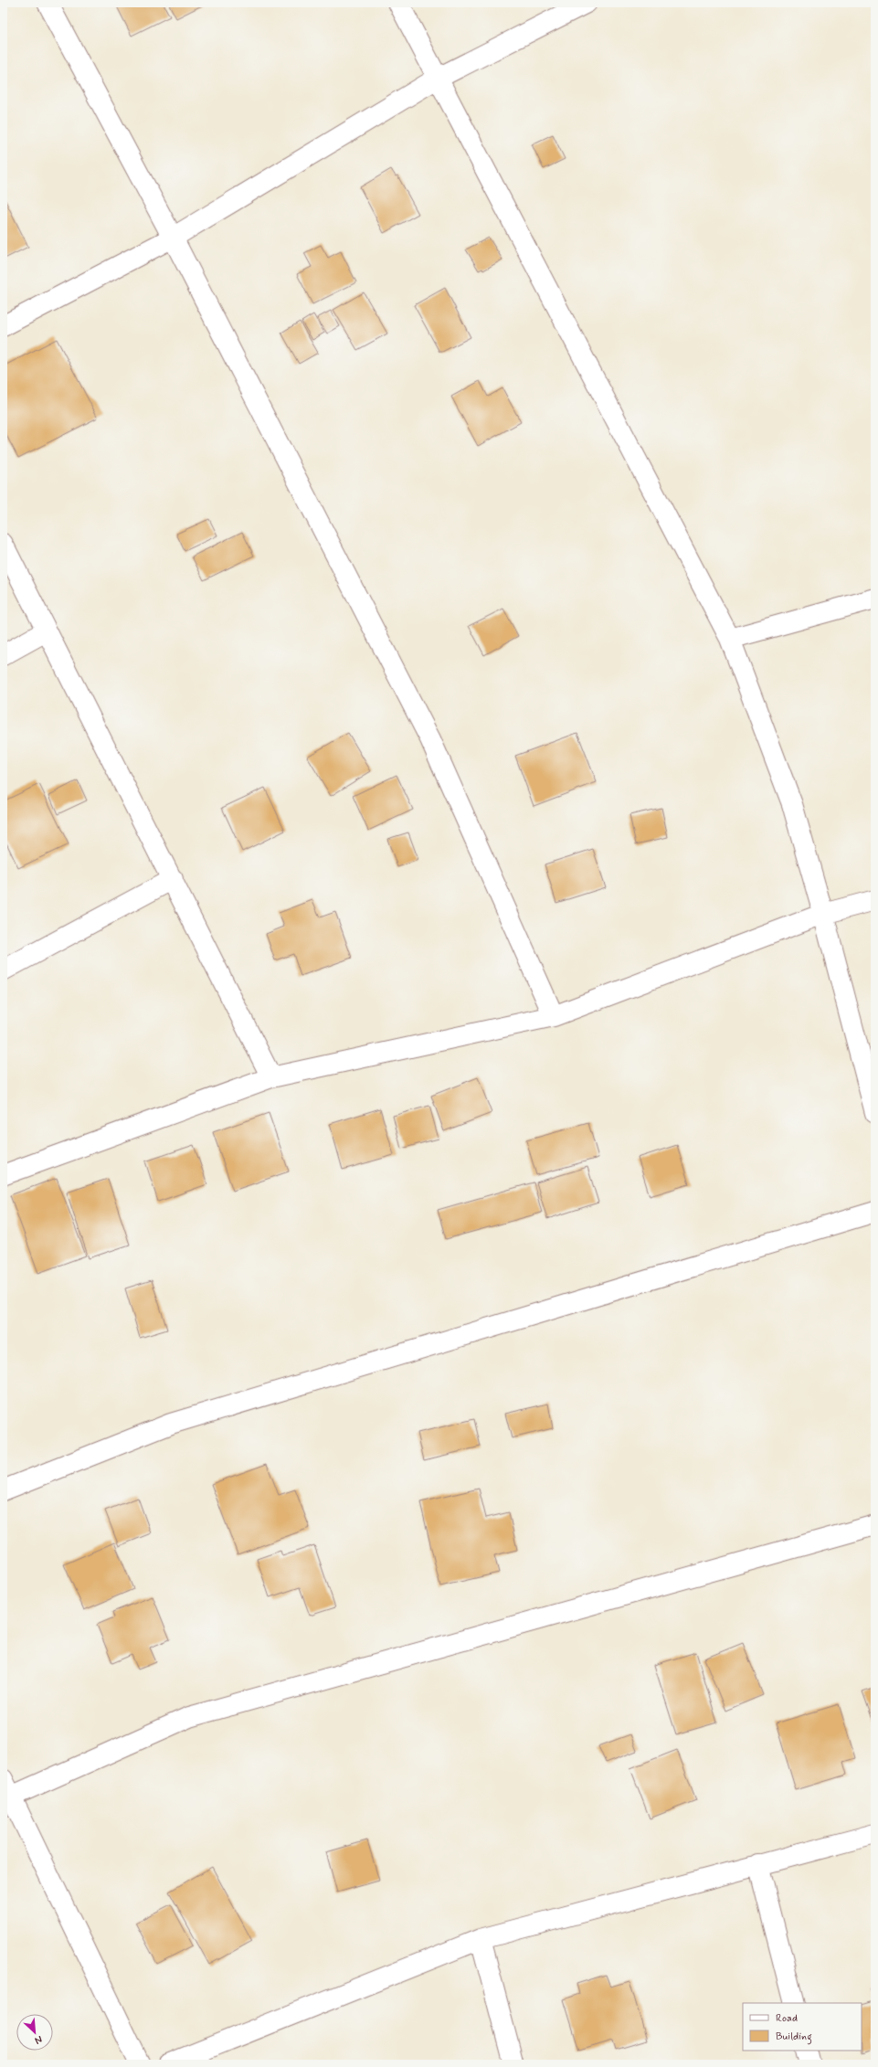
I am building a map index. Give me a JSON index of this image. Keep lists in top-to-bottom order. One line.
{"legend":["Road","Building"],"north":"bottom right"}
